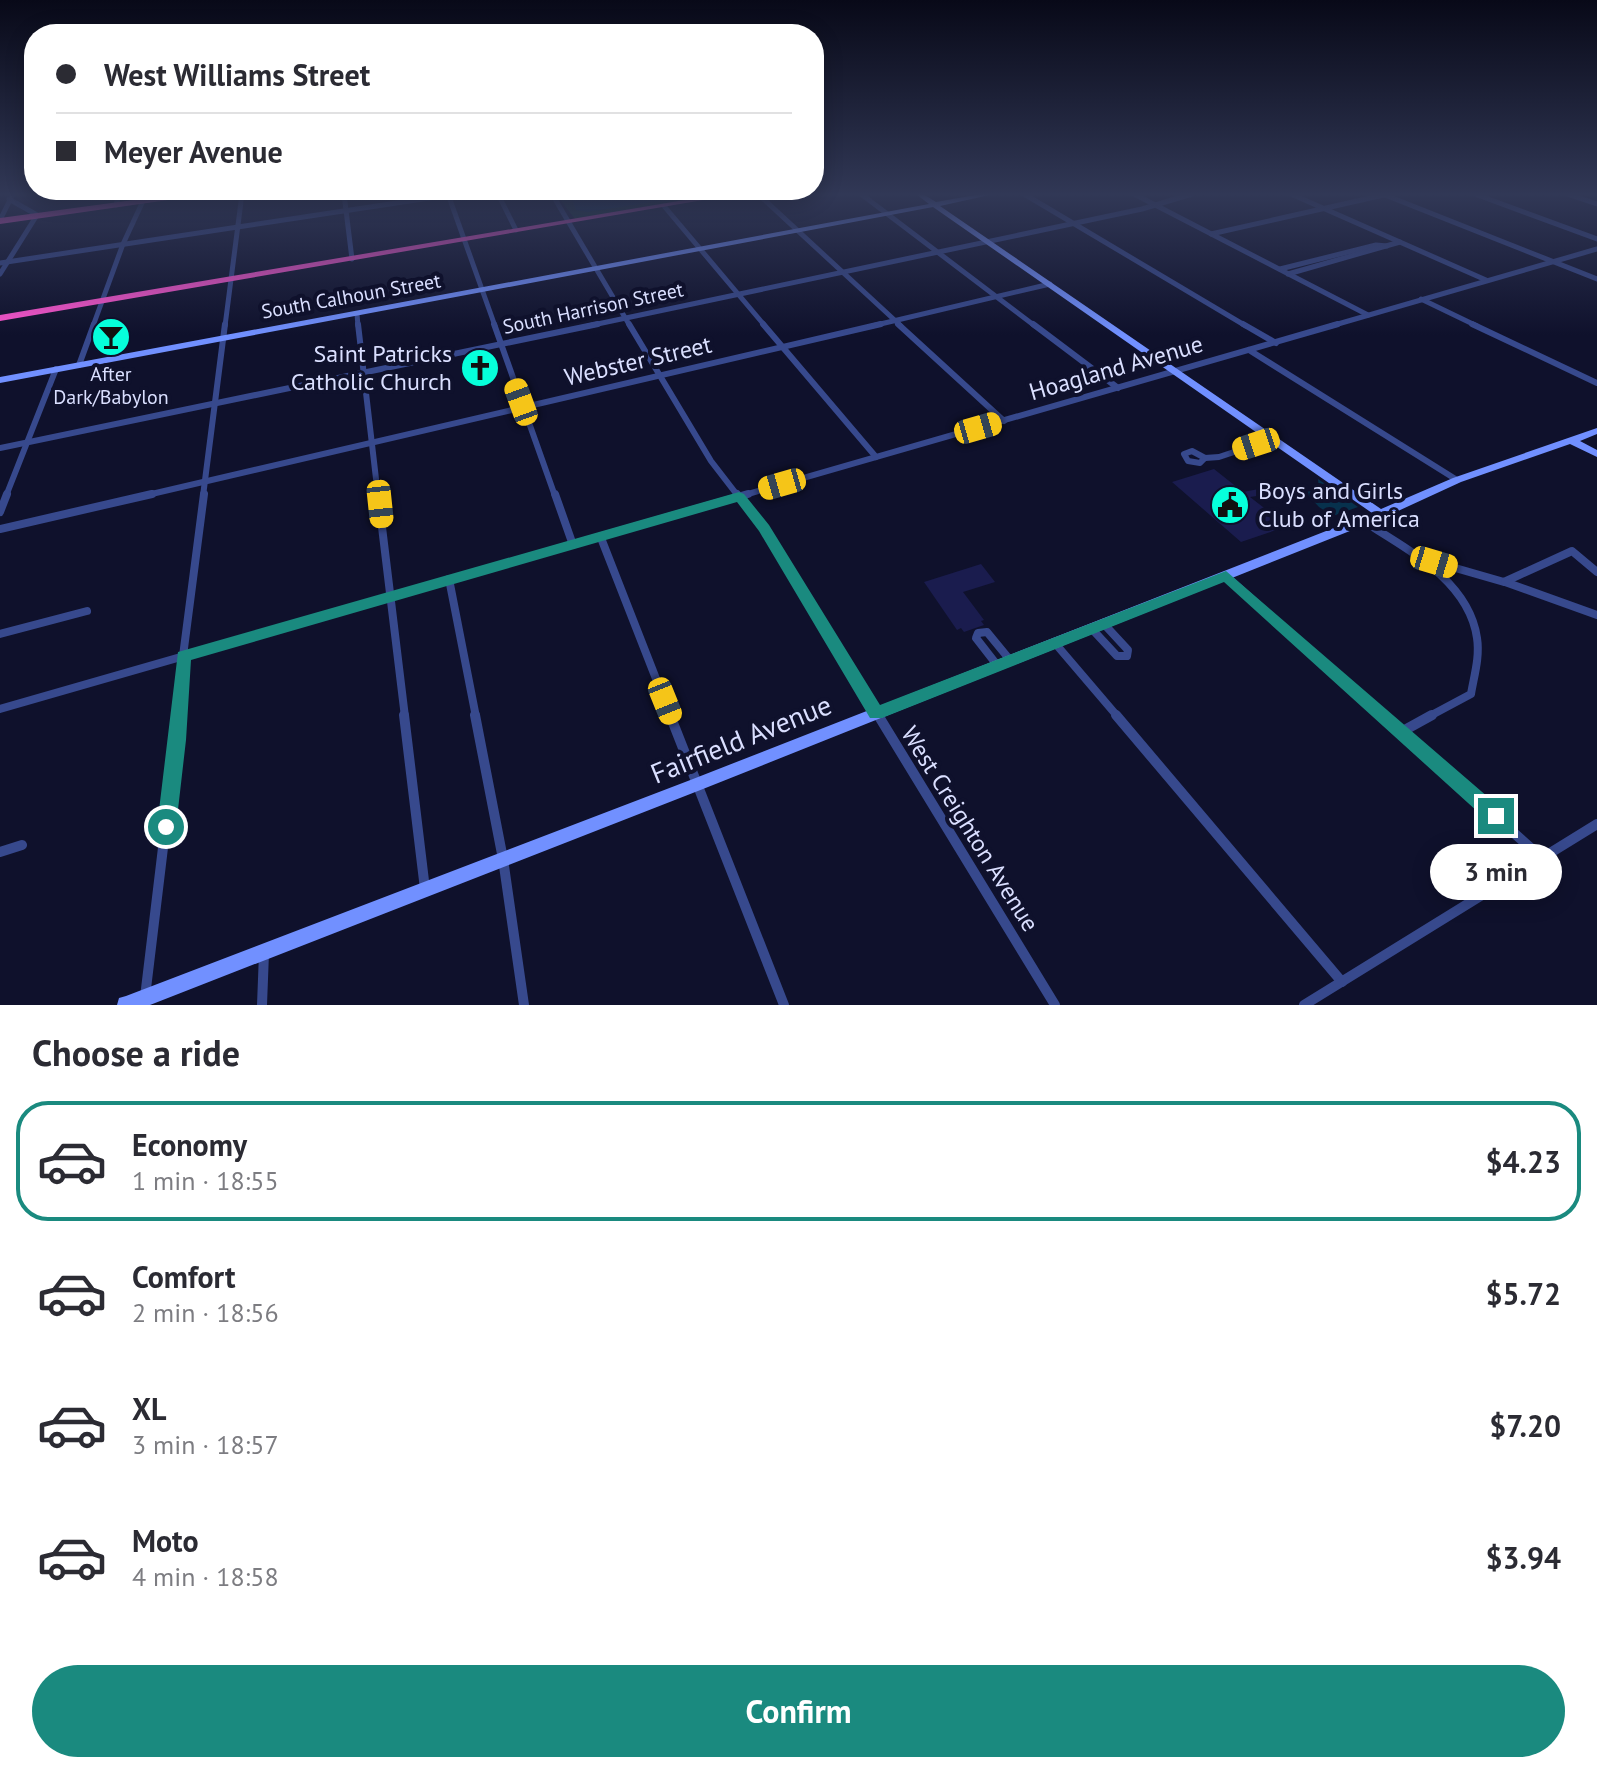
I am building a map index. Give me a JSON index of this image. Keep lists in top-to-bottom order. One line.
{"streets":{"street":["South Calhoun Street","South Harrison Street","Webster Street","Hoagland Avenue","Fairfield Avenue","West Creighton Avenue"]},"crossings":[["South Calhoun Street","West Creighton Avenue"],["South Harrison Street","West Creighton Avenue"],["Webster Street","West Creighton Avenue"],["Hoagland Avenue","West Creighton Avenue"],["Fairfield Avenue","West Creighton Avenue"]],"places":{"bar":["After Dark/Babylon"],"church":["Saint Patricks Catholic Church"],"public building":["Boys and Girls Club of America"]},"page":{"banner":["West Williams Street","Meyer Avenue"],"bubble":"3 min","heading":"Choose a ride","list":[{"name":"Economy","note":"1 min · 18:55","value":"$4.23"},{"name":"Comfort","note":"2 min · 18:56","value":"$5.72"},{"name":"XL","note":"3 min · 18:57","value":"$7.20"},{"name":"Moto","note":"4 min · 18:58","value":"$3.94"}],"buttons":"Confirm"}}
